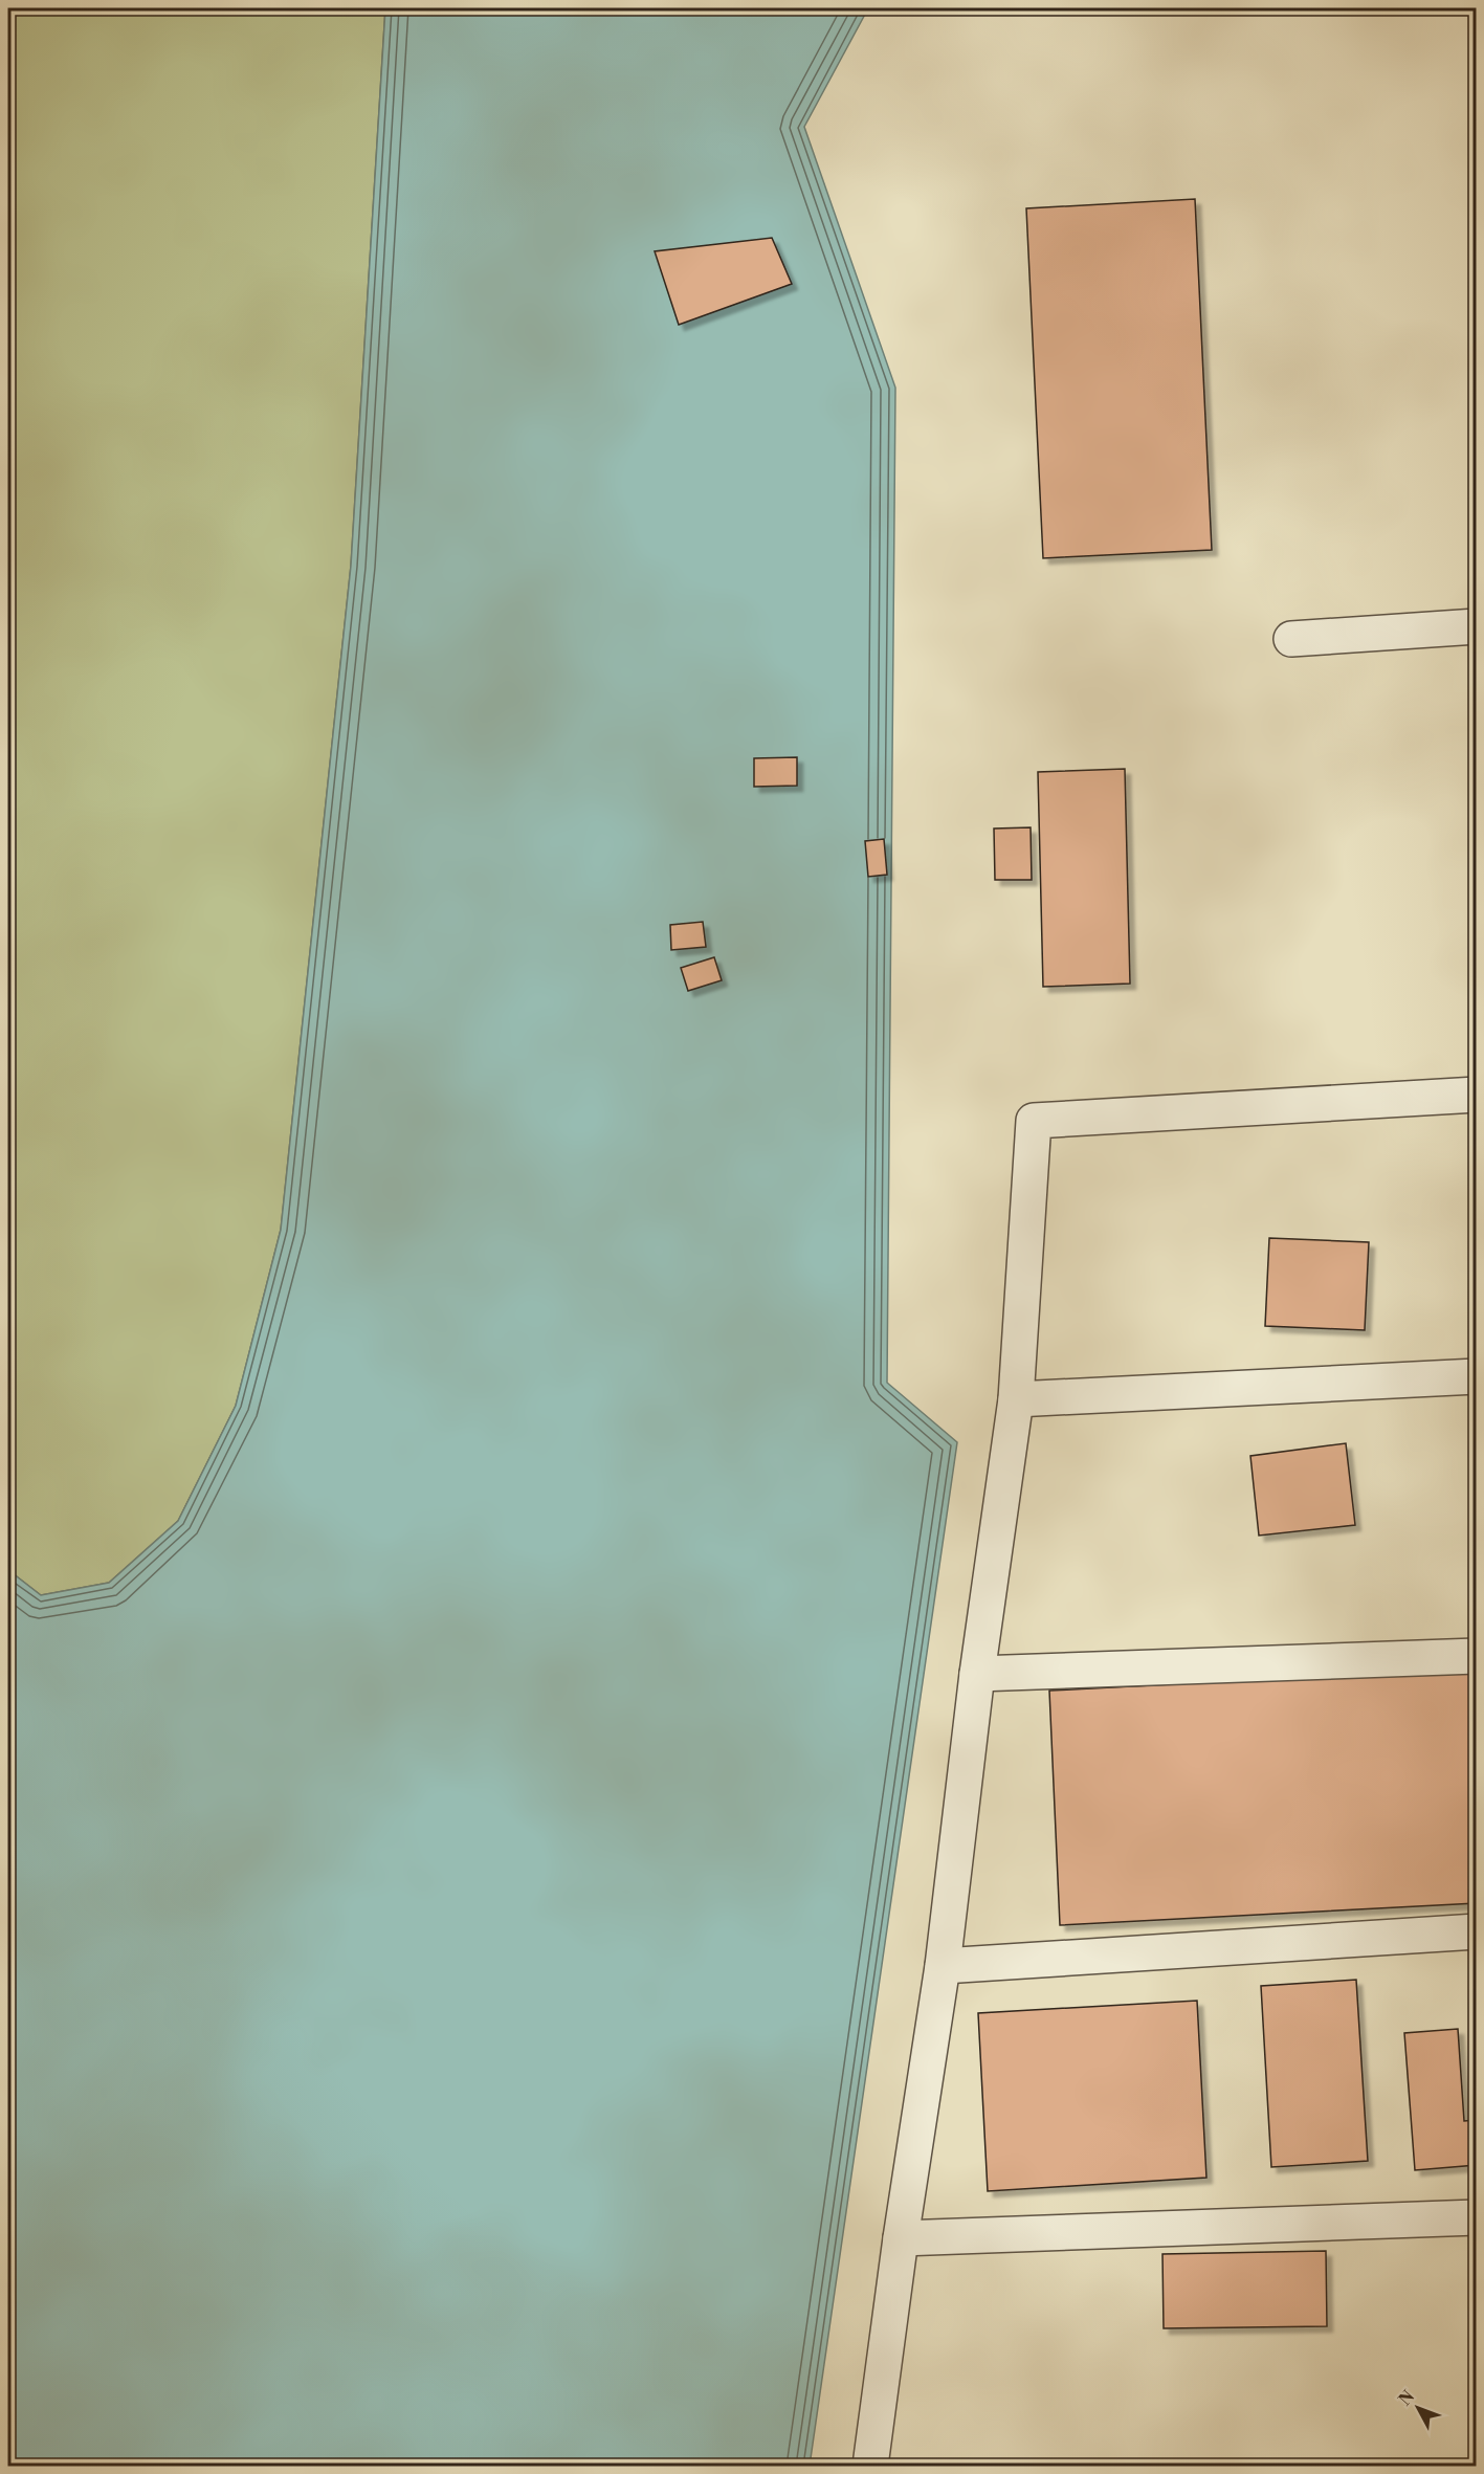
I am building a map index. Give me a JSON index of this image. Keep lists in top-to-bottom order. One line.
{"north":"top left"}
